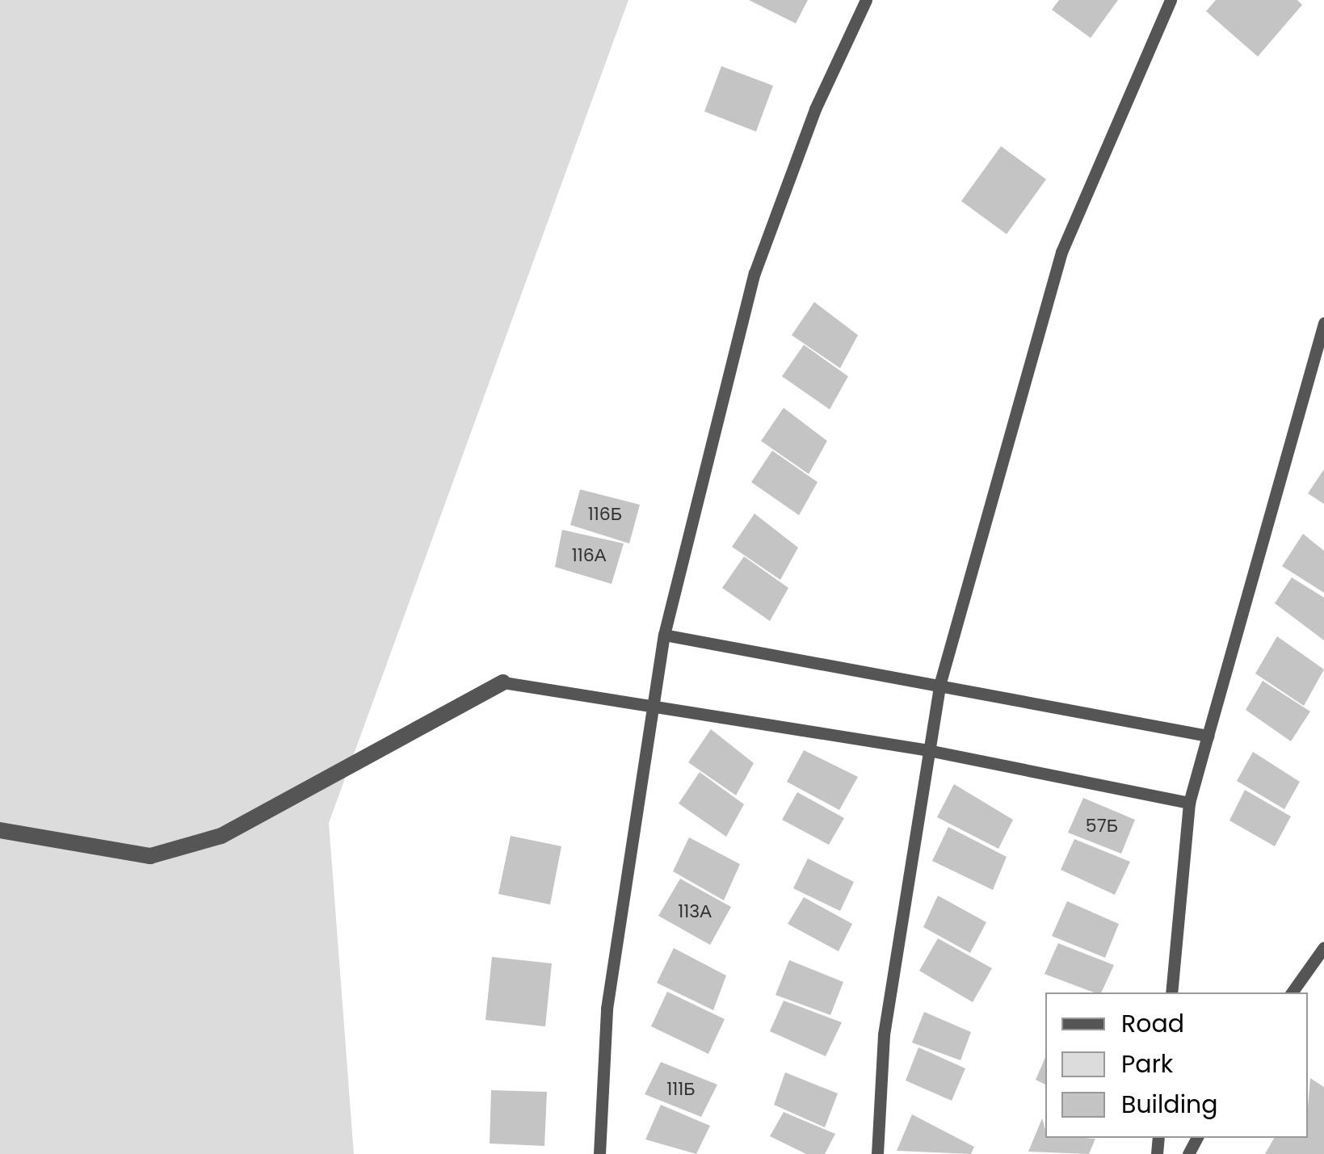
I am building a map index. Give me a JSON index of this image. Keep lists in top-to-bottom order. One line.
{"house_numbers":["116Б","116А","57Б","113А","111Б"],"legend":["Road","Park","Building"]}
